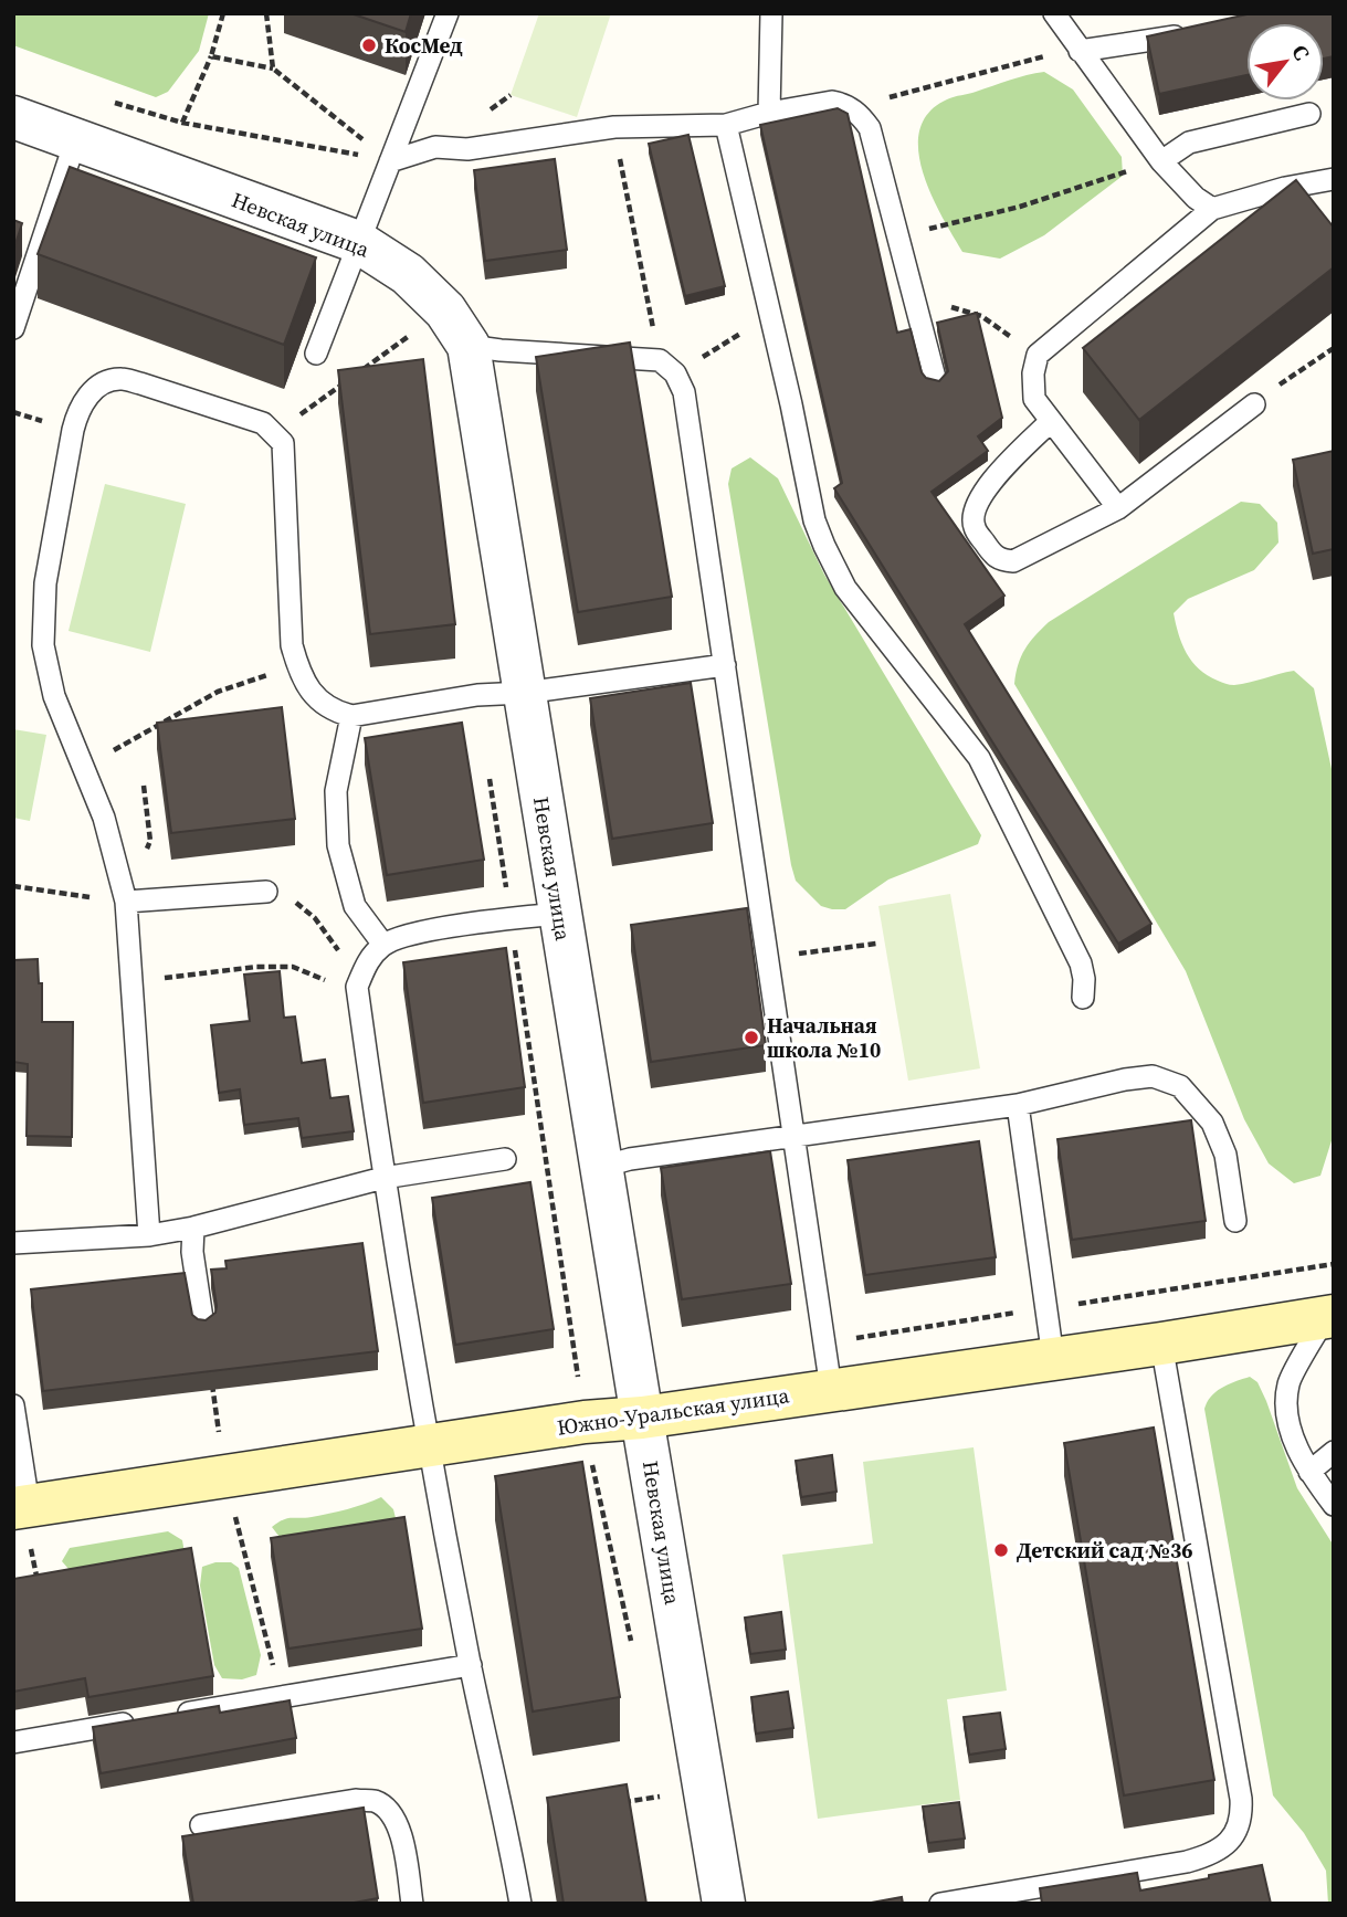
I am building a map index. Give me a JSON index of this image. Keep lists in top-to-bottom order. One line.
{"streets":{"main road":["Южно-Уральская улица"],"street":["Невская улица"]},"crossings":[["Невская улица","Южно-Уральская улица"]],"places":["КосМед","Начальная школа №10","Детский сад №36"],"north":"top right"}
